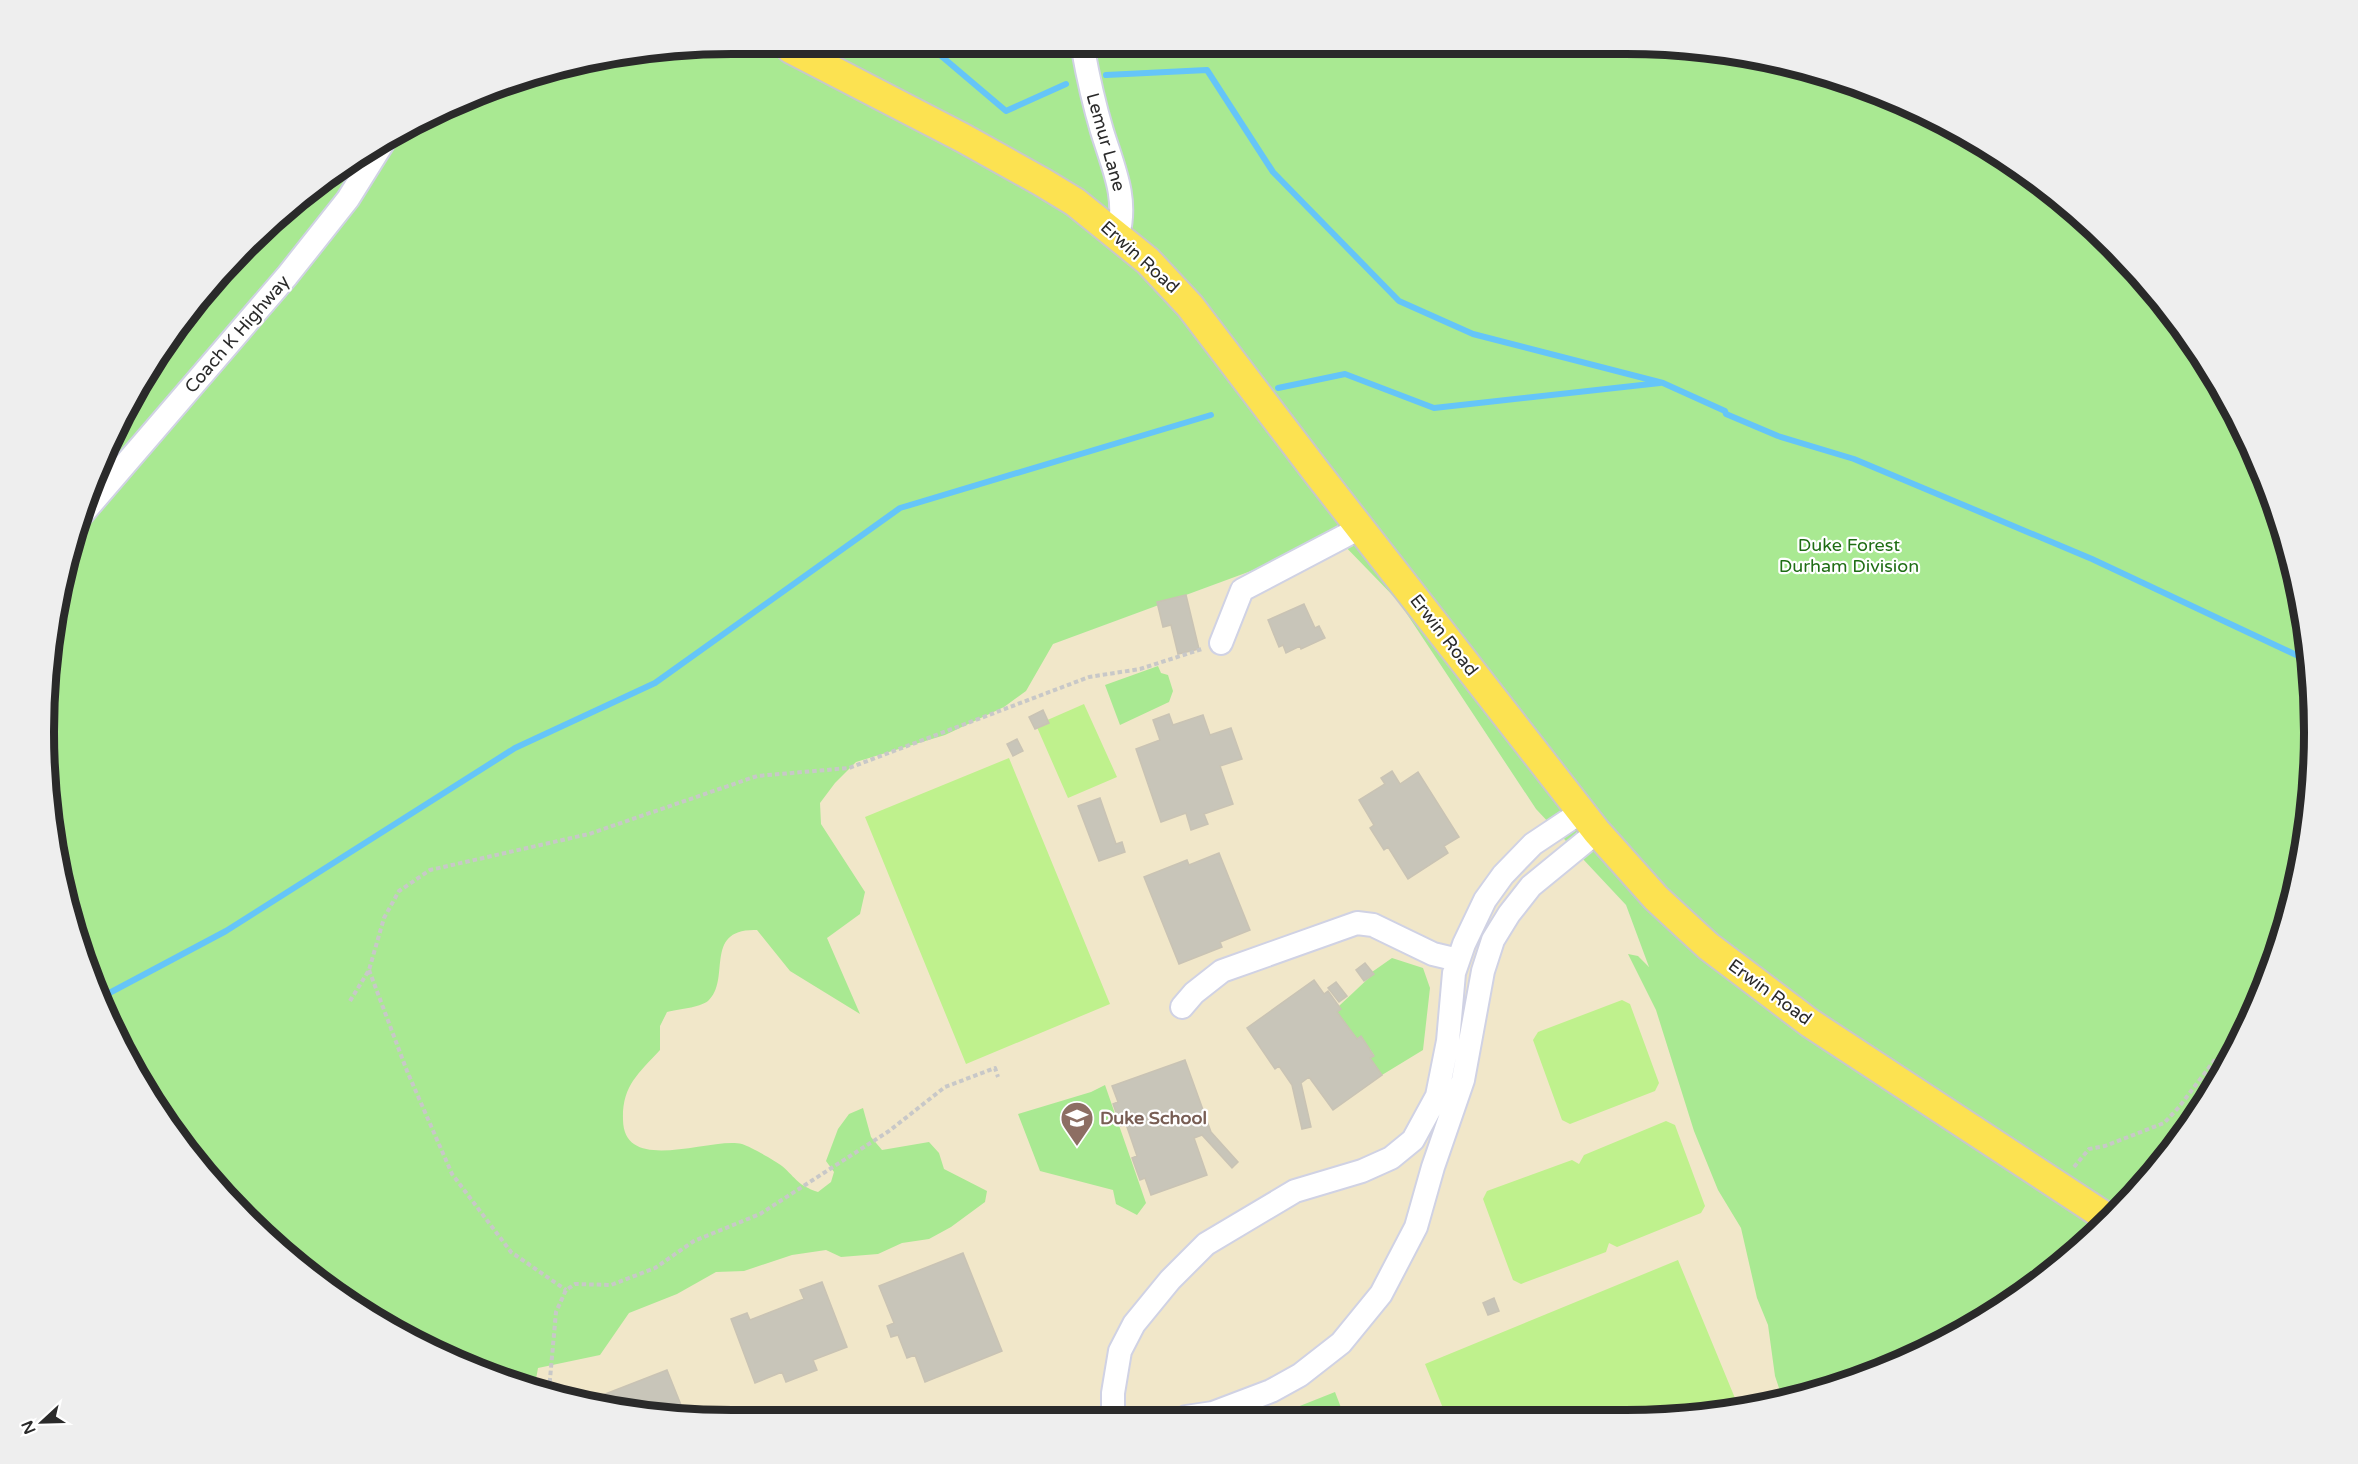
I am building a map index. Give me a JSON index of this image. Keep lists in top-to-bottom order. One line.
{"streets":{"main road":["Erwin Road"],"street":["Lemur Lane","Coach K Highway"]},"crossings":[["Lemur Lane","Erwin Road"]],"parks":["Duke Forest Durham Division"],"places":{"school or university":["Duke School"]},"north":"left"}
